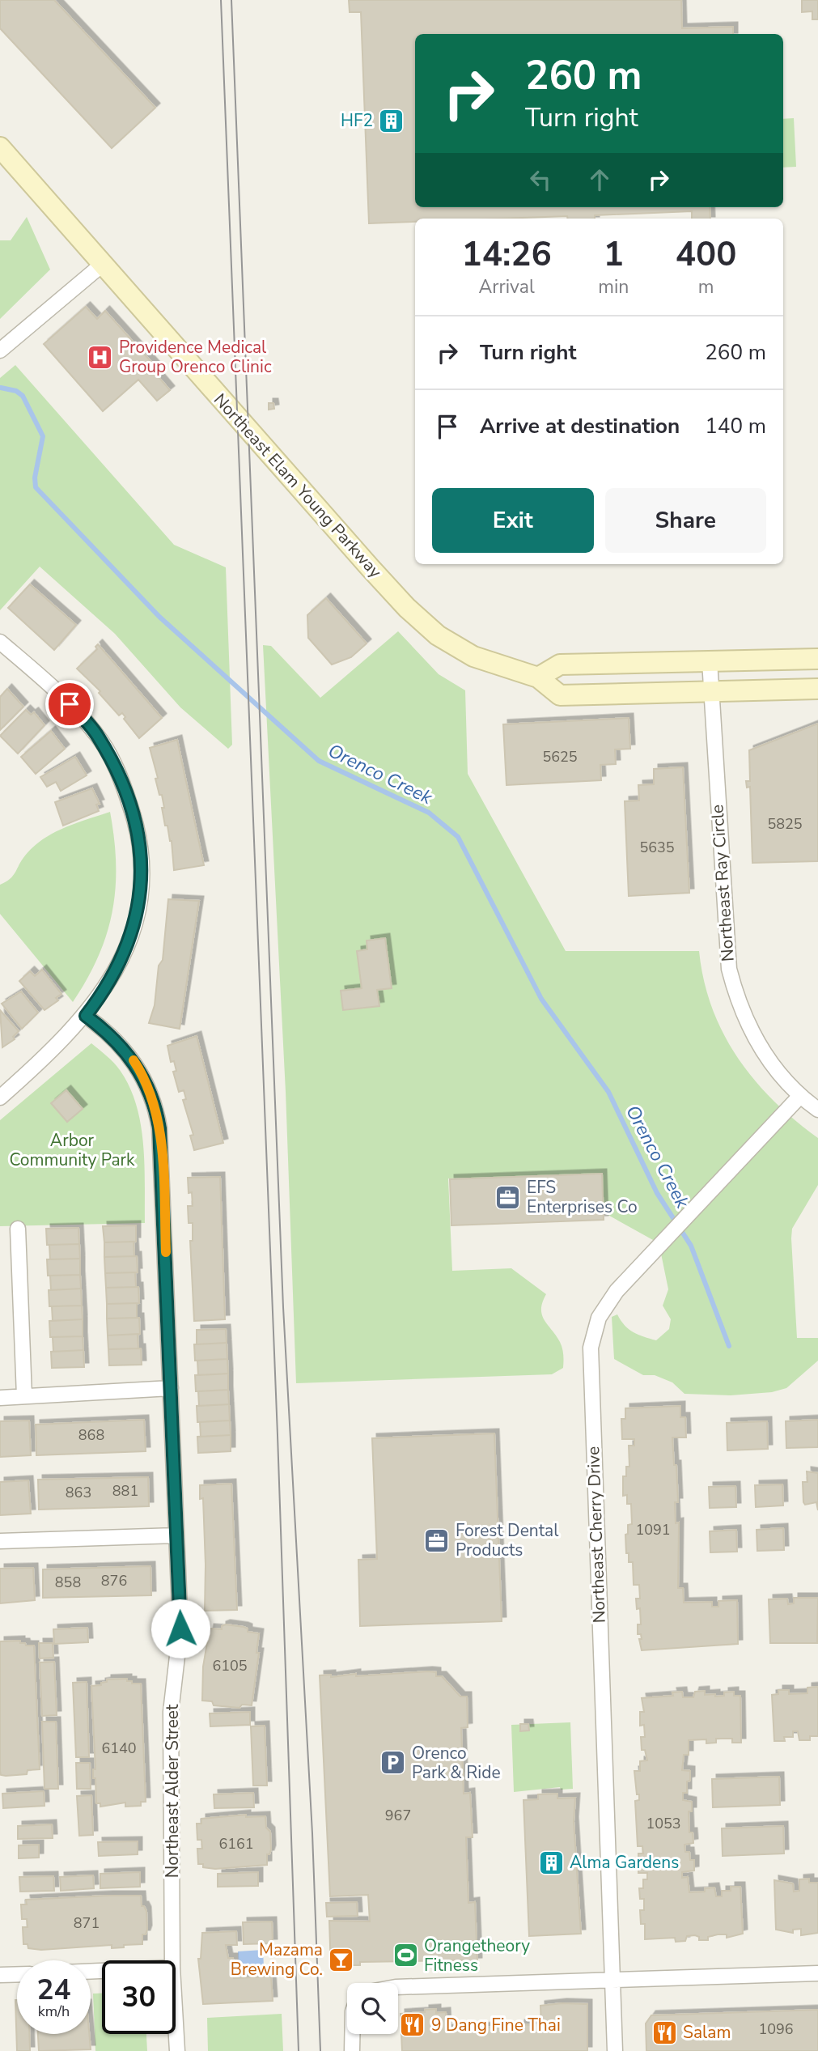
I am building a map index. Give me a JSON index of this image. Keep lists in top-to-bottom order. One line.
{"streets":{"street":["Northeast Elam Young Parkway","Northeast Ray Circle","Northeast Cherry Drive","Northeast Alder Street"]},"crossings":[["Northeast Elam Young Parkway","Northeast Ray Circle"],["Northeast Ray Circle","Northeast Cherry Drive"]],"water":["Orenco Creek"],"parks":["Arbor Community Park"],"places":{"building":["HF2","Alma Gardens"],"hospital":["Providence Medical Group Orenco Clinic"],"office":["EFS Enterprises Co","Forest Dental Products"],"parking":["Orenco Park & Ride"],"sports":["Orangetheory Fitness"],"bar":["Mazama Brewing Co."],"restaurant":["9 Dang Fine Thai","Salam"]},"house_numbers":["5625","5825","5635","868","881","863","1091","876","858","6105","6140","967","1053","6161","871","1096"],"page":{"turn":["260 m","Turn right"],"eta":["14:26","Arrival","1","min","400","m"],"list":[{"name":"Turn right","value":"260 m"},{"name":"Arrive at destination","value":"140 m"}],"buttons":["Exit","Share"],"speed":"24 km/h","limit":"30"}}
